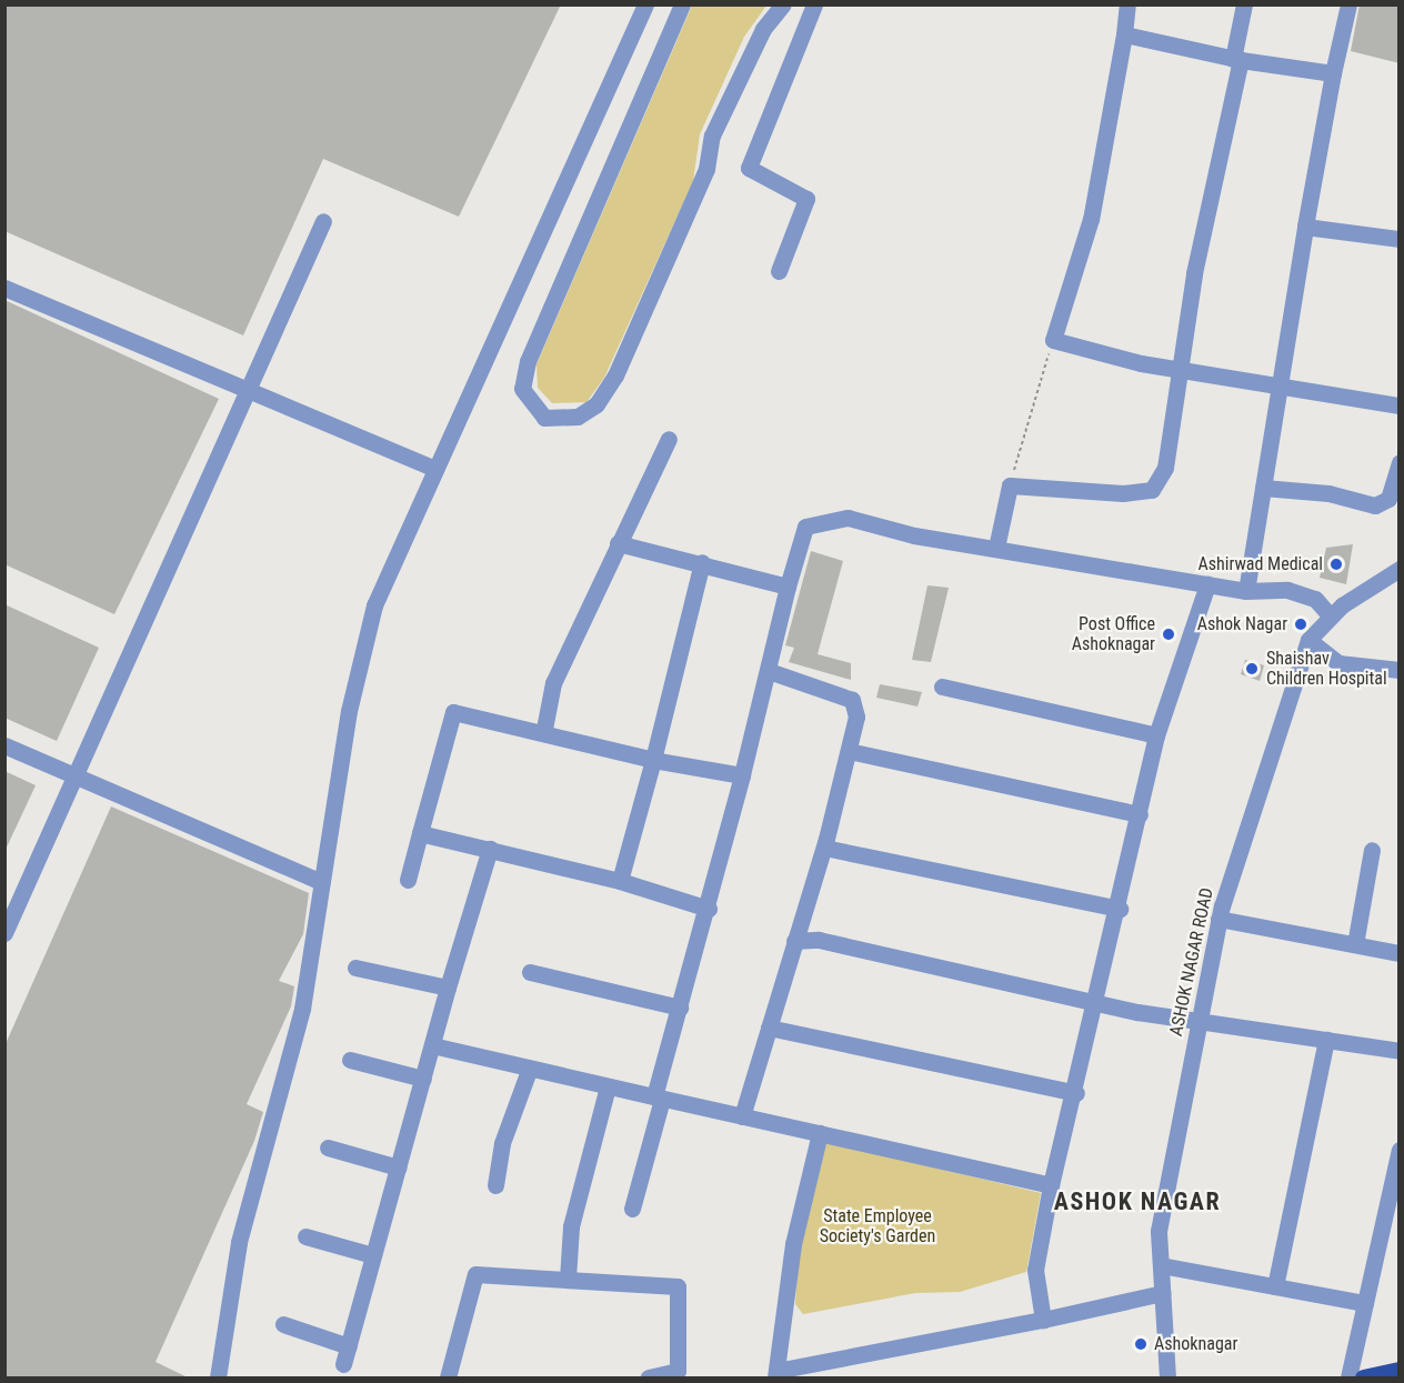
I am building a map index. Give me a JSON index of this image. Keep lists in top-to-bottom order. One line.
{"streets":{"street":["ASHOK NAGAR ROAD"]},"districts":["ASHOK NAGAR"],"parks":["State Employee Society's Garden"],"places":["Ashirwad Medical","Ashok Nagar","Post Office Ashoknagar","Shaishav Children Hospital","Ashoknagar"]}
